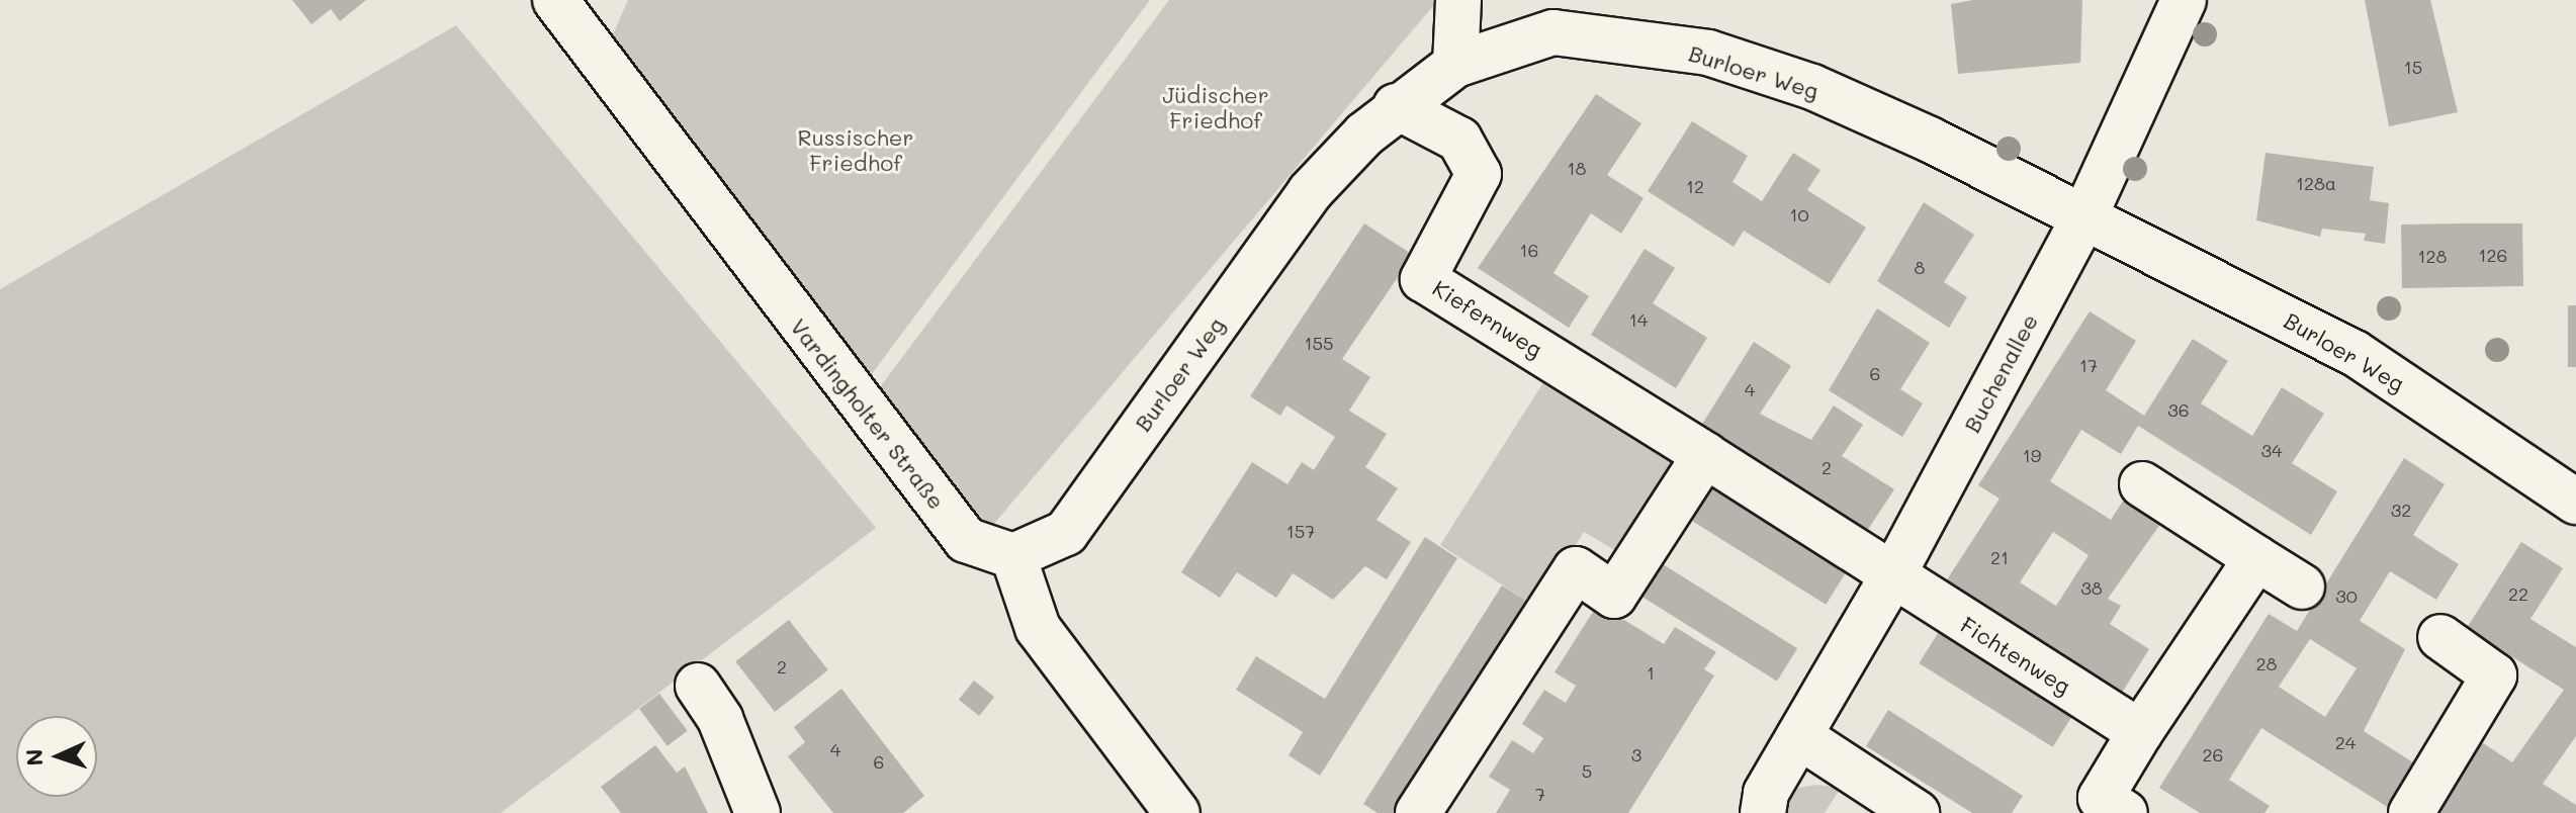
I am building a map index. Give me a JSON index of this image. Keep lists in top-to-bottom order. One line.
{"streets":{"street":["Burloer Weg","Kiefernweg","Buchenallee","Vardingholter Straße","Fichtenweg"]},"crossings":[["Burloer Weg","Kiefernweg"],["Burloer Weg","Buchenallee"],["Burloer Weg","Vardingholter Straße"],["Kiefernweg","Buchenallee"],["Kiefernweg","Fichtenweg"],["Buchenallee","Fichtenweg"]],"parks":["Jüdischer Friedhof","Russischer Friedhof"],"house_numbers":["15","18","128a","12","10","16","126","128","8","14","155","17","6","4","36","34","19","2","32","157","21","38","22","30","28","2","1","24","4","3","26","6","5","7"],"north":"left"}
